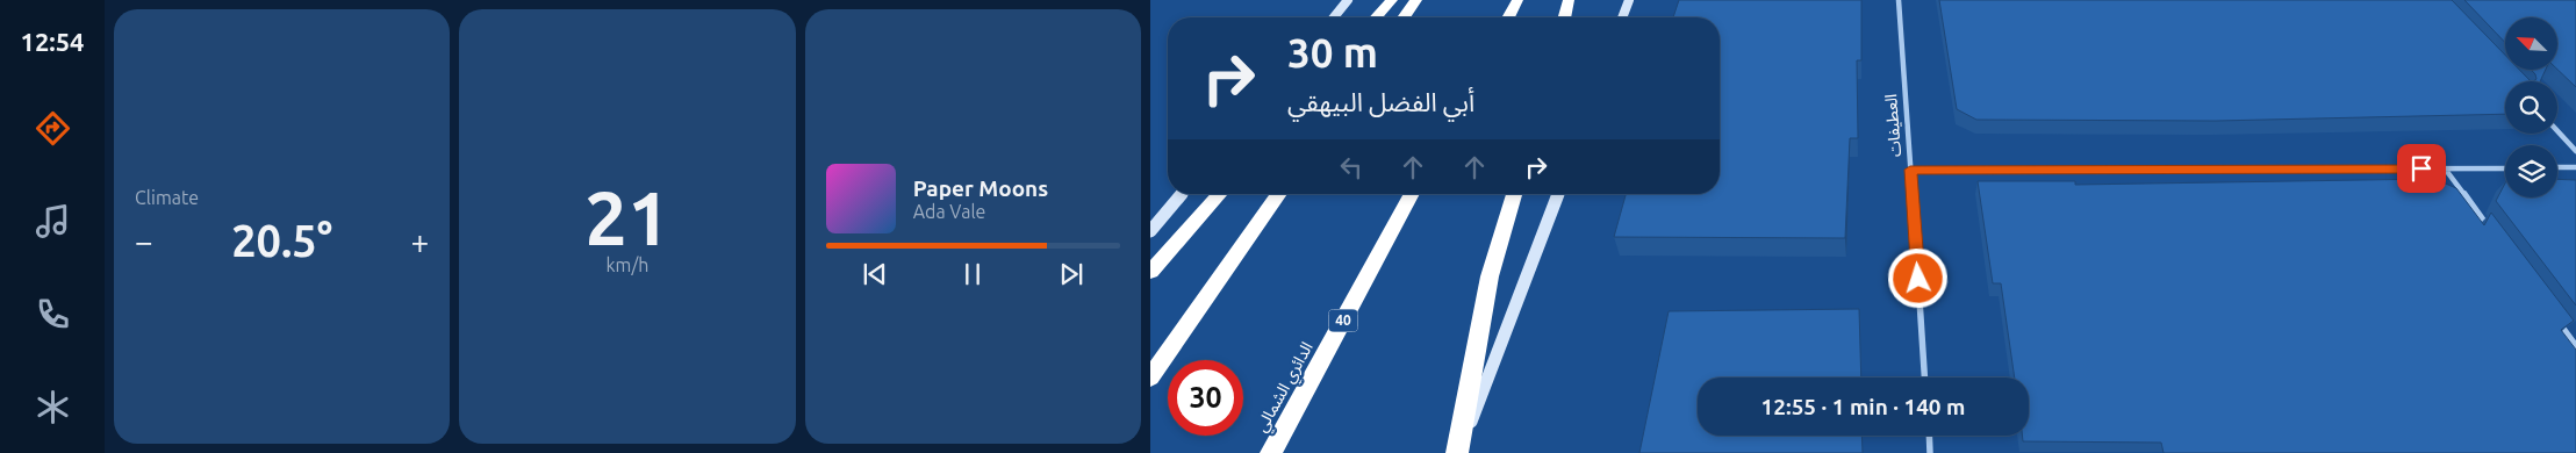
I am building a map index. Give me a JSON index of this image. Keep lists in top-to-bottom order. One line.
{"streets":{"highway":["40","الدائري الشمالي"],"street":["العطيفات"]},"north":"top left","page":{"tabs":"12:54","tile":["Climate",["21","km/h"]],"turn":["30 m","أبي الفضل البيهقي"],"song":["Paper Moons","Ada Vale"],"heat":["−","20.5°","+"],"limit":"30","trip":"12:55 · 1 min · 140 m"}}
